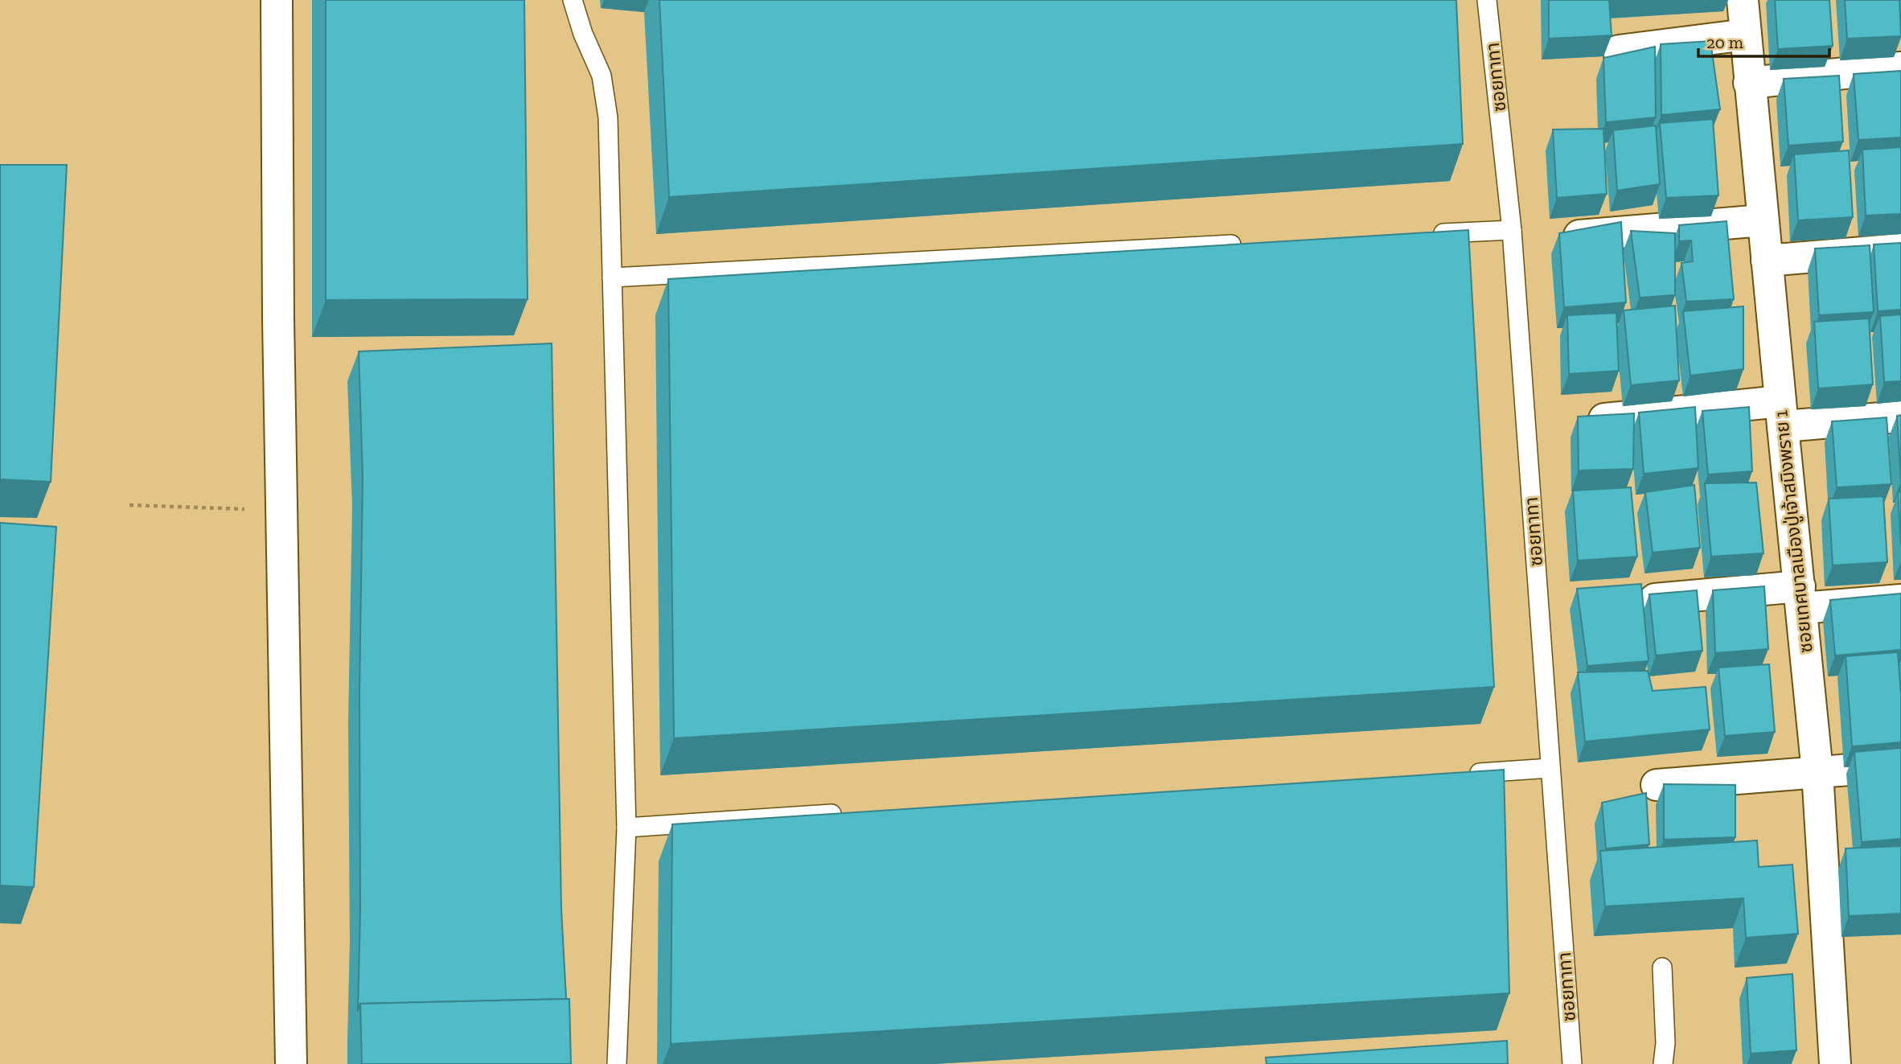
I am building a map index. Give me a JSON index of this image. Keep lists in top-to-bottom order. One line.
{"streets":{"street":["ซอยเทศบาลเมืองปู่เจ้าสมิงพราย 1"],"lane":["ซอยทาทา"]},"scale_bar":"20 m"}
